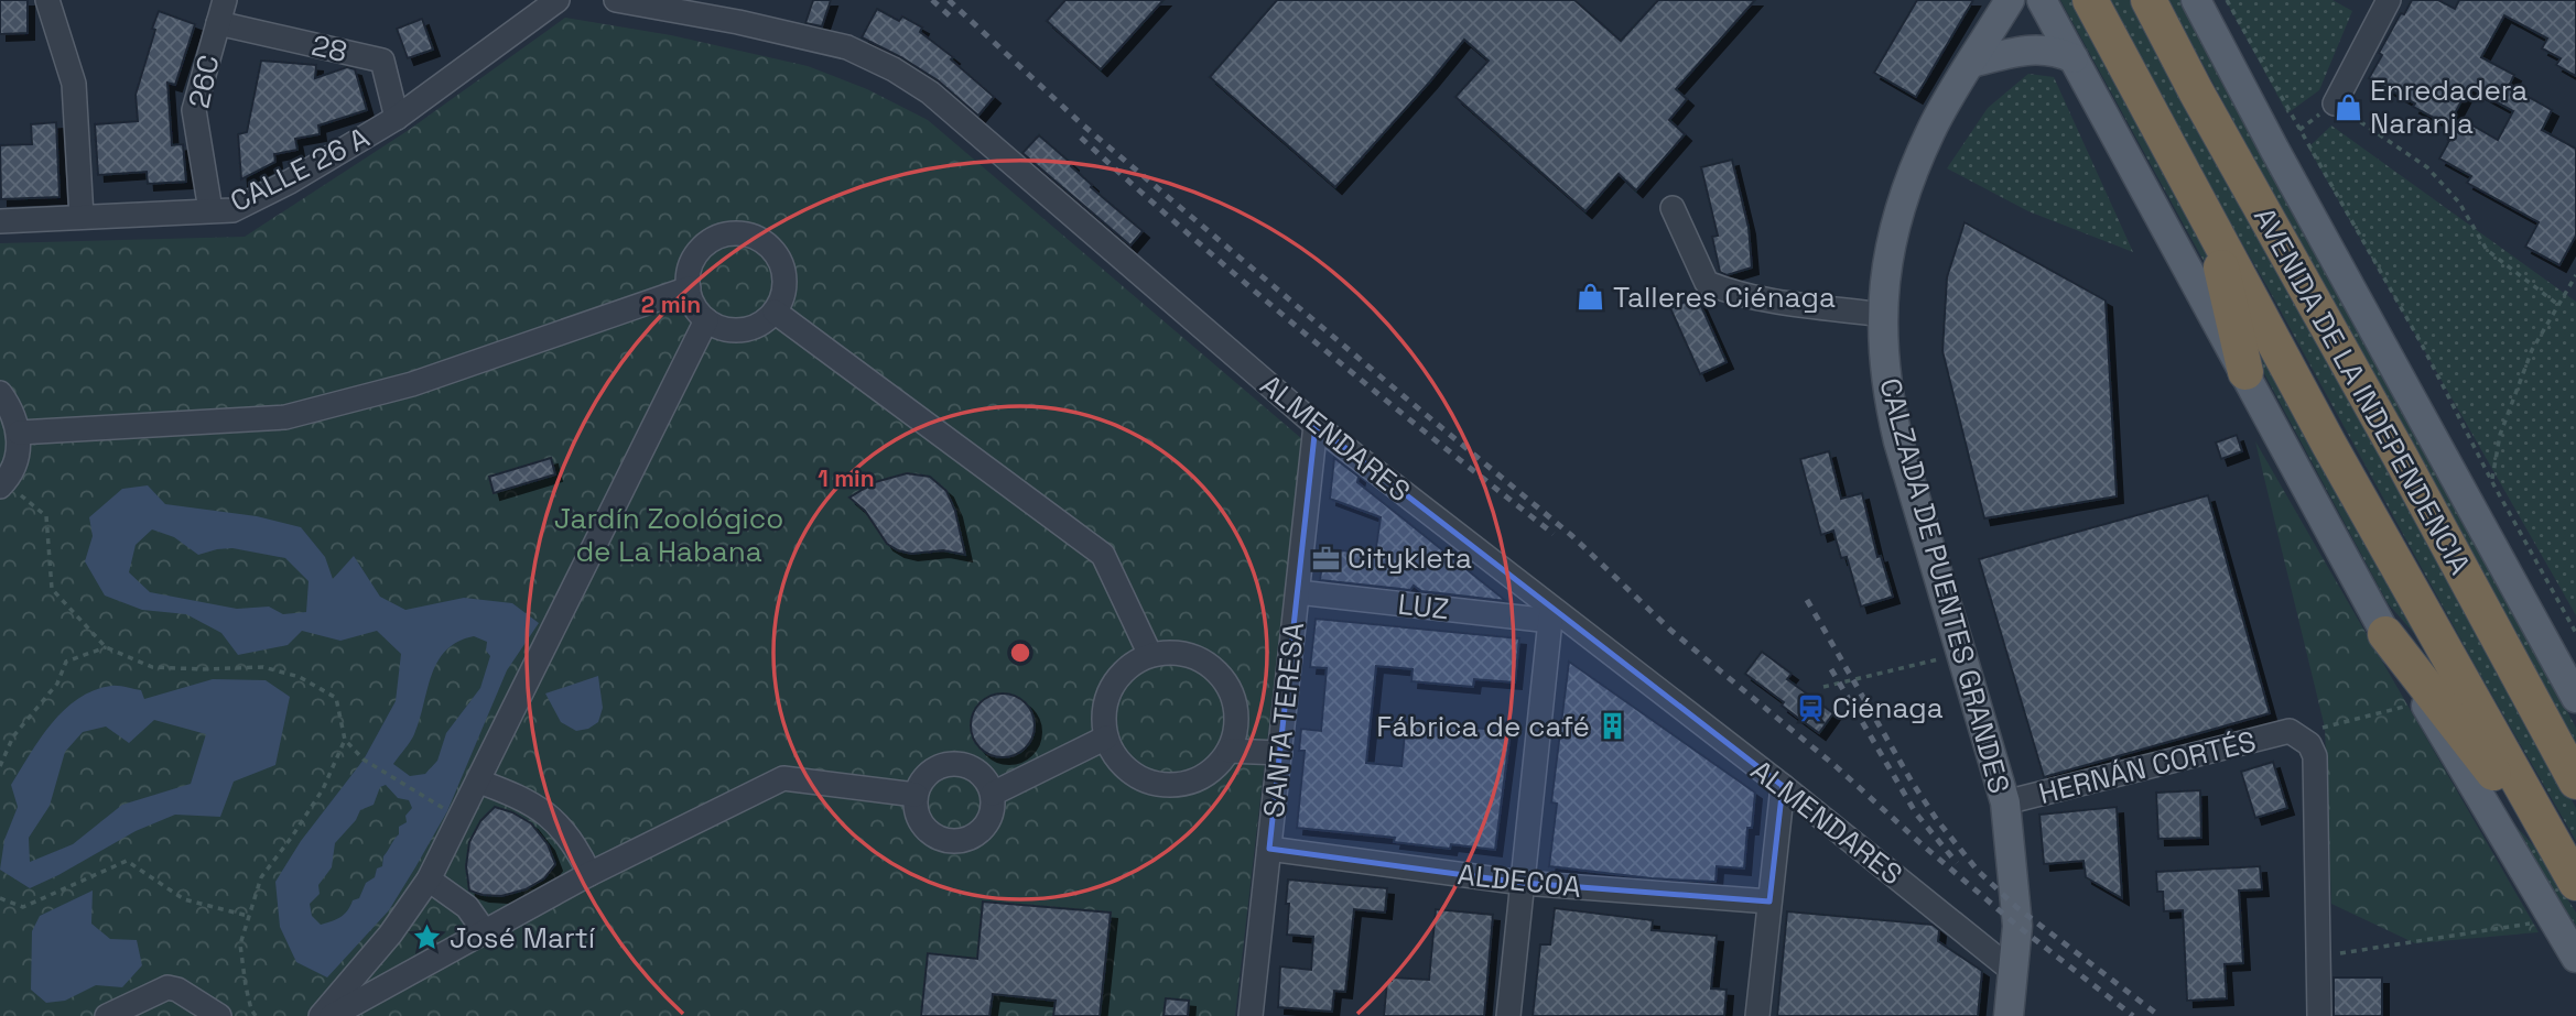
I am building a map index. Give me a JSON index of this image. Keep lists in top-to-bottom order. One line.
{"streets":{"highway":["AVENIDA DE LA INDEPENDENCIA"],"main road":["CALZADA DE PUENTES GRANDES"],"street":["28","26C","CALLE 26 A","ALMENDARES","LUZ","SANTA TERESA","HERNÁN CORTÉS","ALDECOA"]},"crossings":[["28","26C"],["28","CALLE 26 A"],["26C","CALLE 26 A"],["ALMENDARES","CALZADA DE PUENTES GRANDES"],["ALMENDARES","LUZ"],["ALMENDARES","SANTA TERESA"],["CALZADA DE PUENTES GRANDES","HERNÁN CORTÉS"],["LUZ","SANTA TERESA"],["SANTA TERESA","ALDECOA"]],"parks":["Jardín Zoológico de La Habana"],"places":{"shop":["Enredadera Naranja","Talleres Ciénaga"],"office":["Citykleta"],"station":["Ciénaga"],"building":["Fábrica de café"],"place":["José Martí"]},"rings":["2 min","1 min"]}
